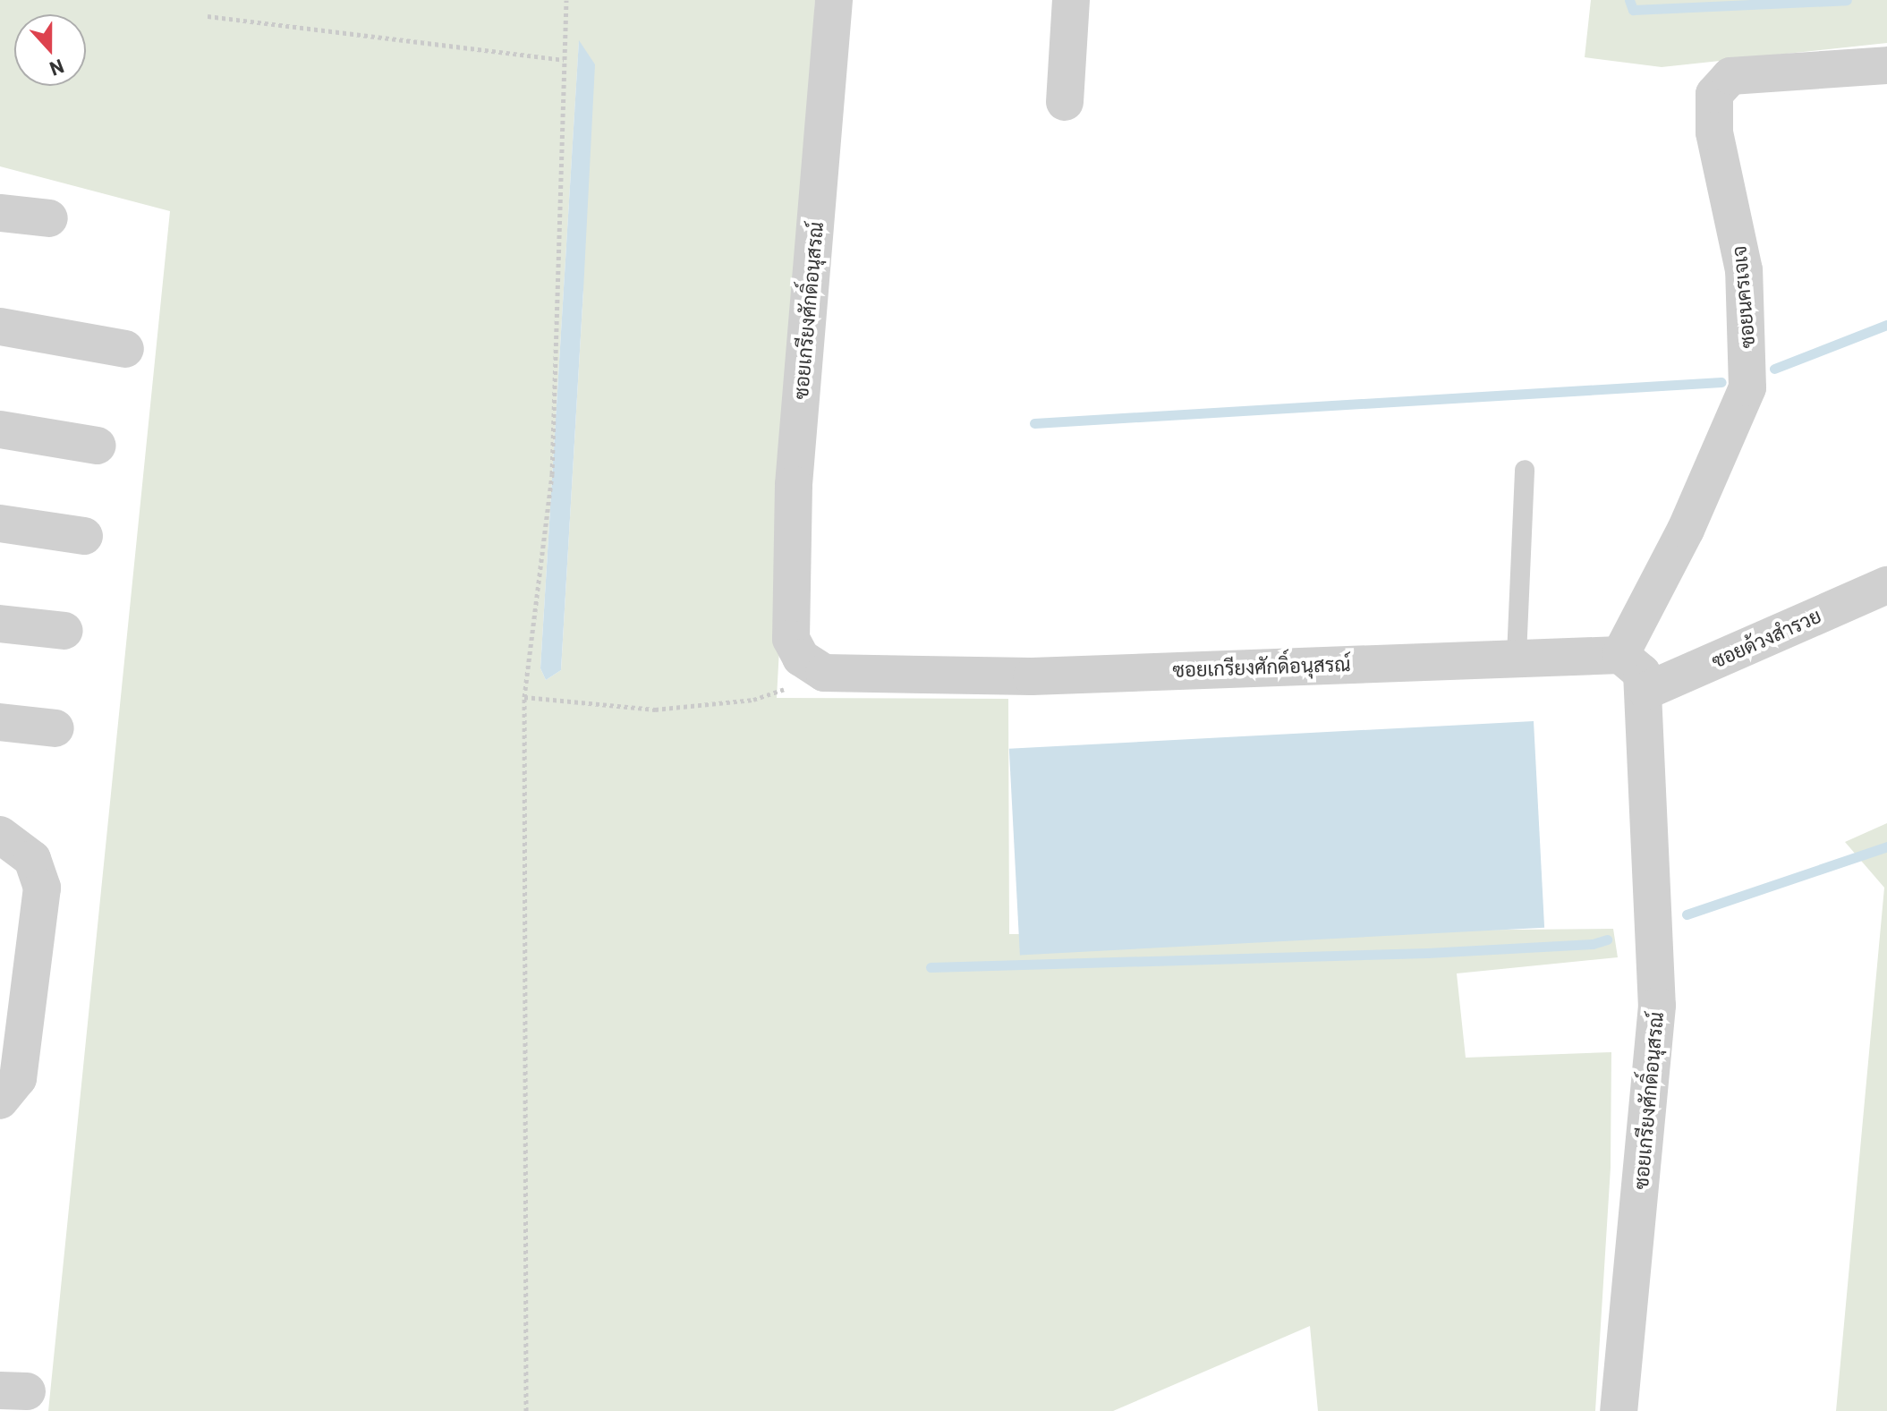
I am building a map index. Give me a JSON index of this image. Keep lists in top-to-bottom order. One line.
{"streets":{"street":["ซอยนครเจเจ","ซอยเกรียงศักดิ์อนุสรณ์","ซอยด้วงสำรวย"]},"crossings":[["ซอยนครเจเจ","ซอยเกรียงศักดิ์อนุสรณ์"],["ซอยเกรียงศักดิ์อนุสรณ์","ซอยด้วงสำรวย"]],"north":"bottom"}
